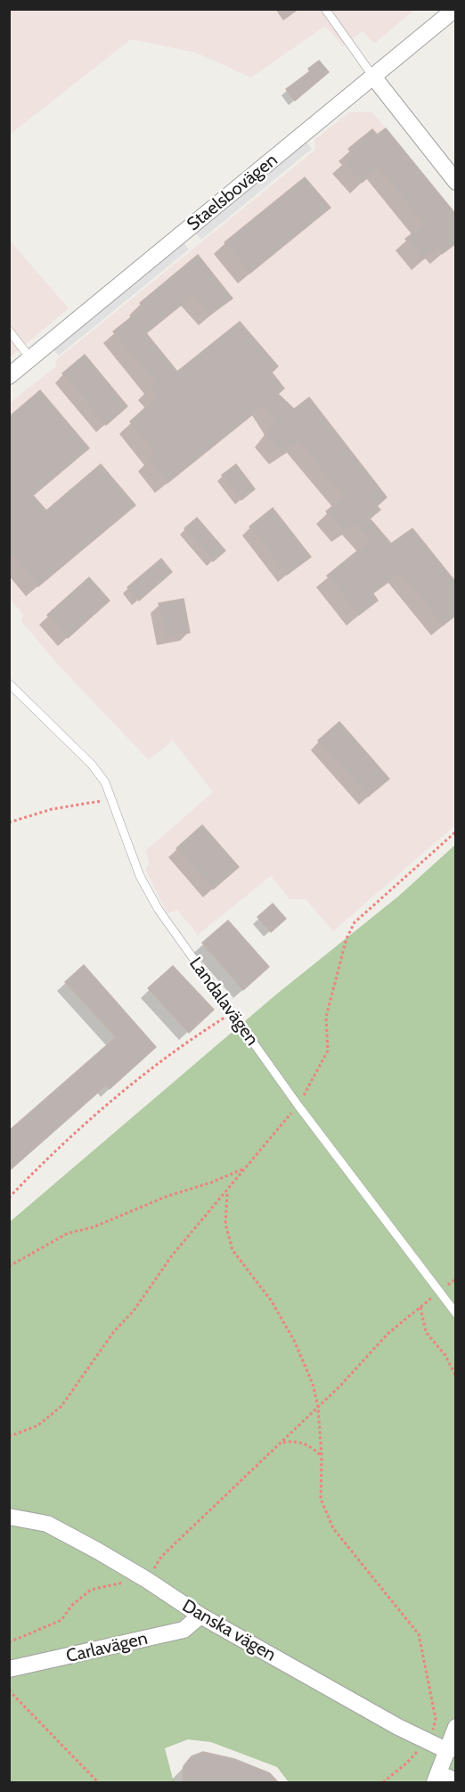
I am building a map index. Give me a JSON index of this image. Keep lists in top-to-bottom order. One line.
{"streets":{"street":["Staelsbovägen","Danska vägen","Carlavägen"],"lane":["Landalavägen"]},"crossings":[["Danska vägen","Carlavägen"]]}
